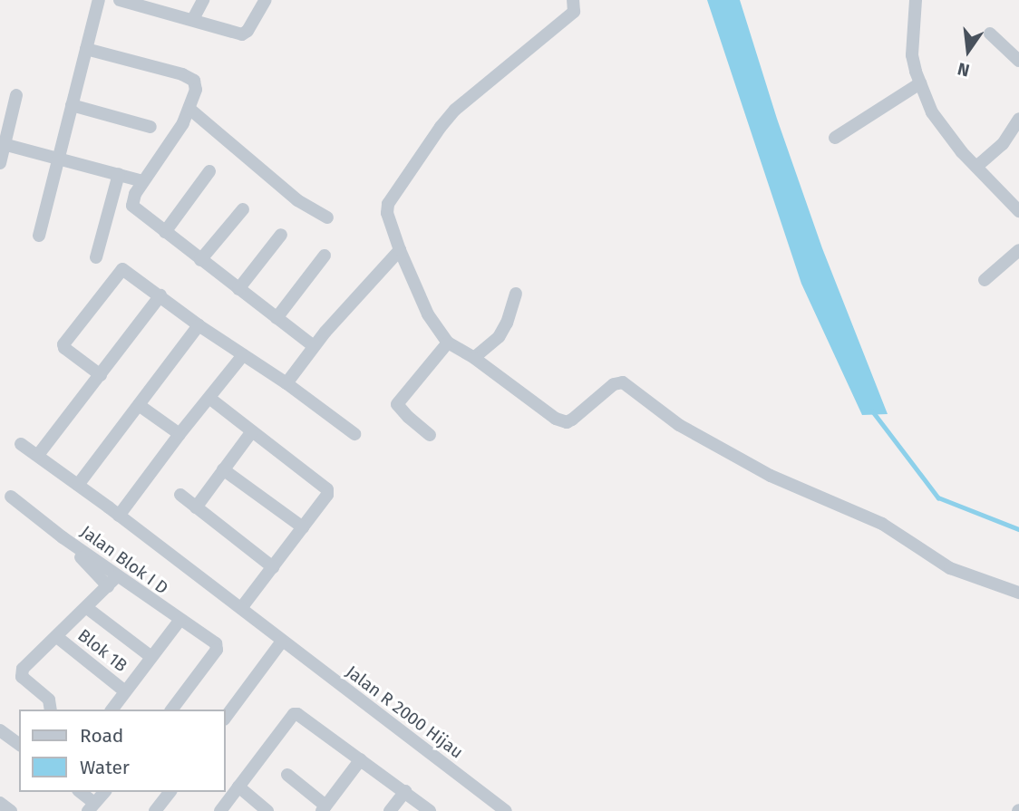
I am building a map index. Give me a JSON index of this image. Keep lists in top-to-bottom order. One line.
{"streets":{"street":["Jalan Blok I D","Blok 1B","Jalan R 2000 Hijau"]},"legend":["Road","Water"],"north":"bottom"}
